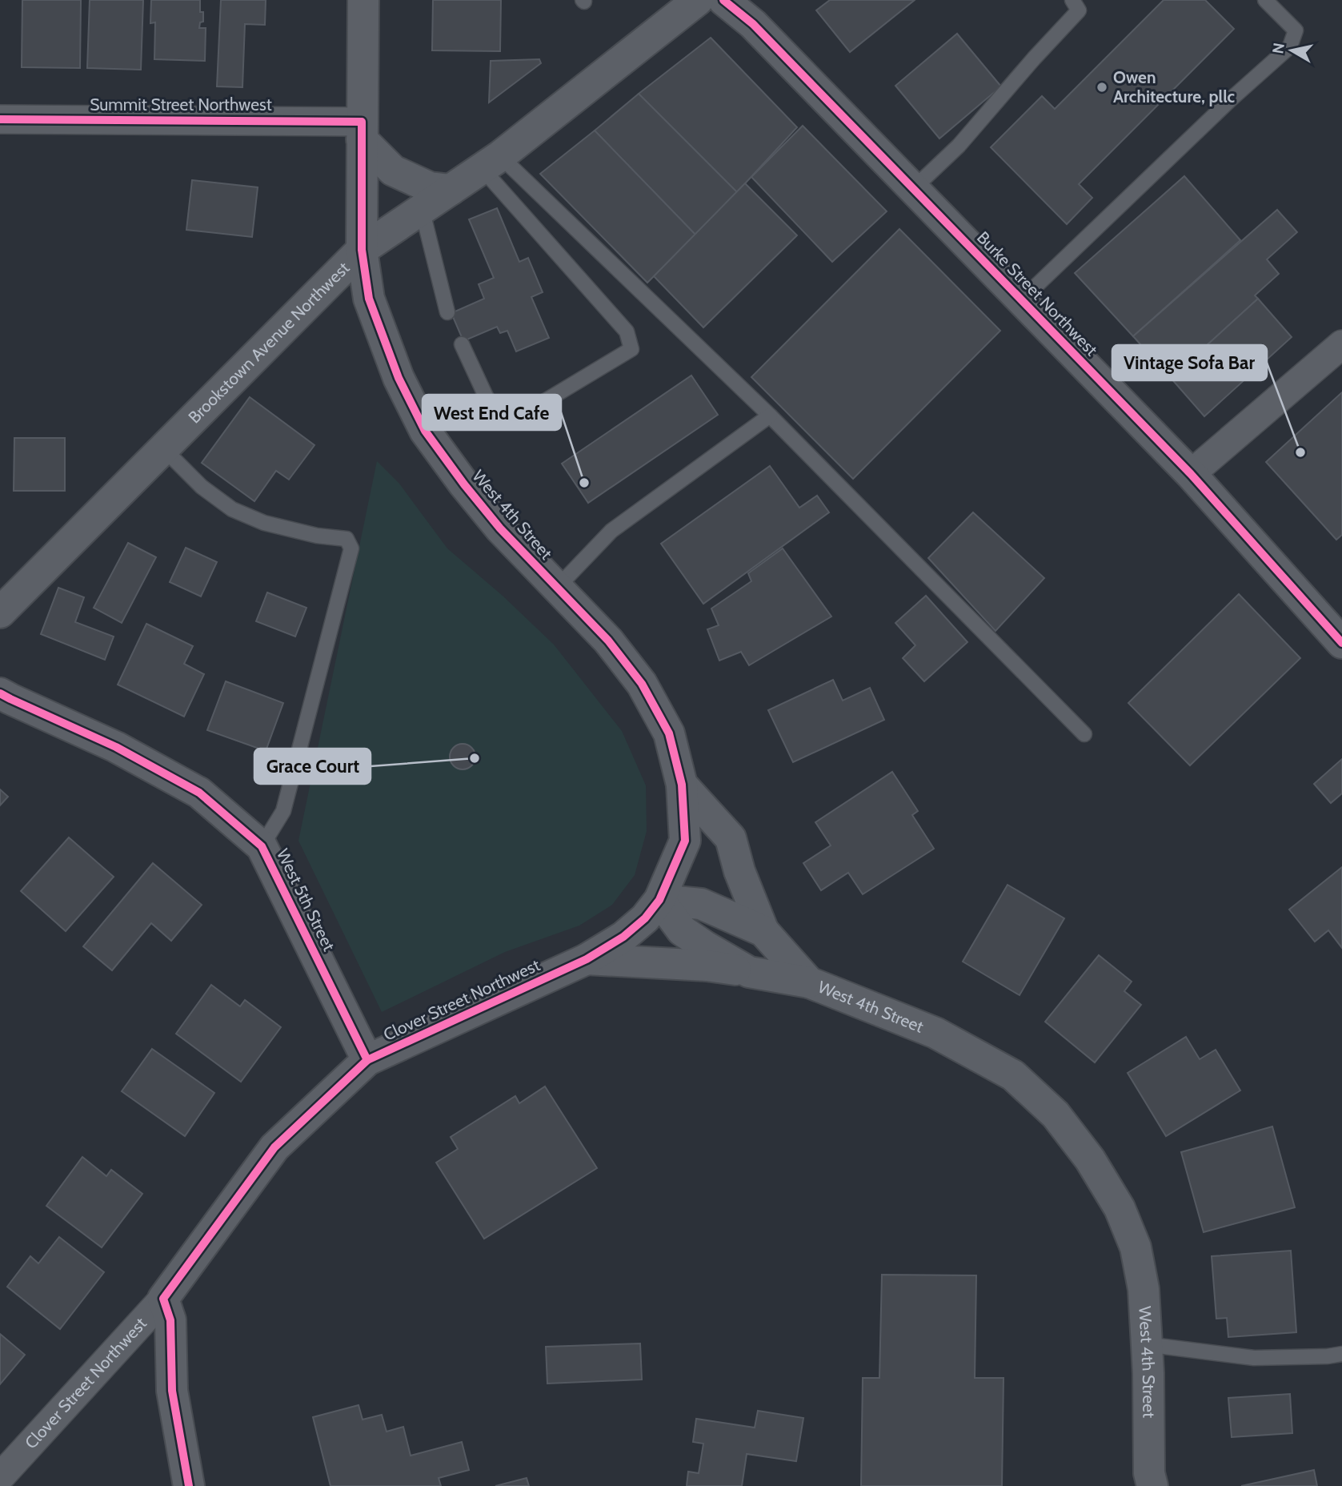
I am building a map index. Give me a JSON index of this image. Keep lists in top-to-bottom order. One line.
{"streets":{"street":["Summit Street Northwest","Burke Street Northwest","Brookstown Avenue Northwest","West 4th Street","West 5th Street","Clover Street Northwest"]},"crossings":[["Summit Street Northwest","West 4th Street"],["Brookstown Avenue Northwest","West 4th Street"],["West 4th Street","Clover Street Northwest"],["West 5th Street","Clover Street Northwest"]],"places":["Owen Architecture, pllc","Vintage Sofa Bar","West End Cafe","Grace Court"],"north":"left"}
